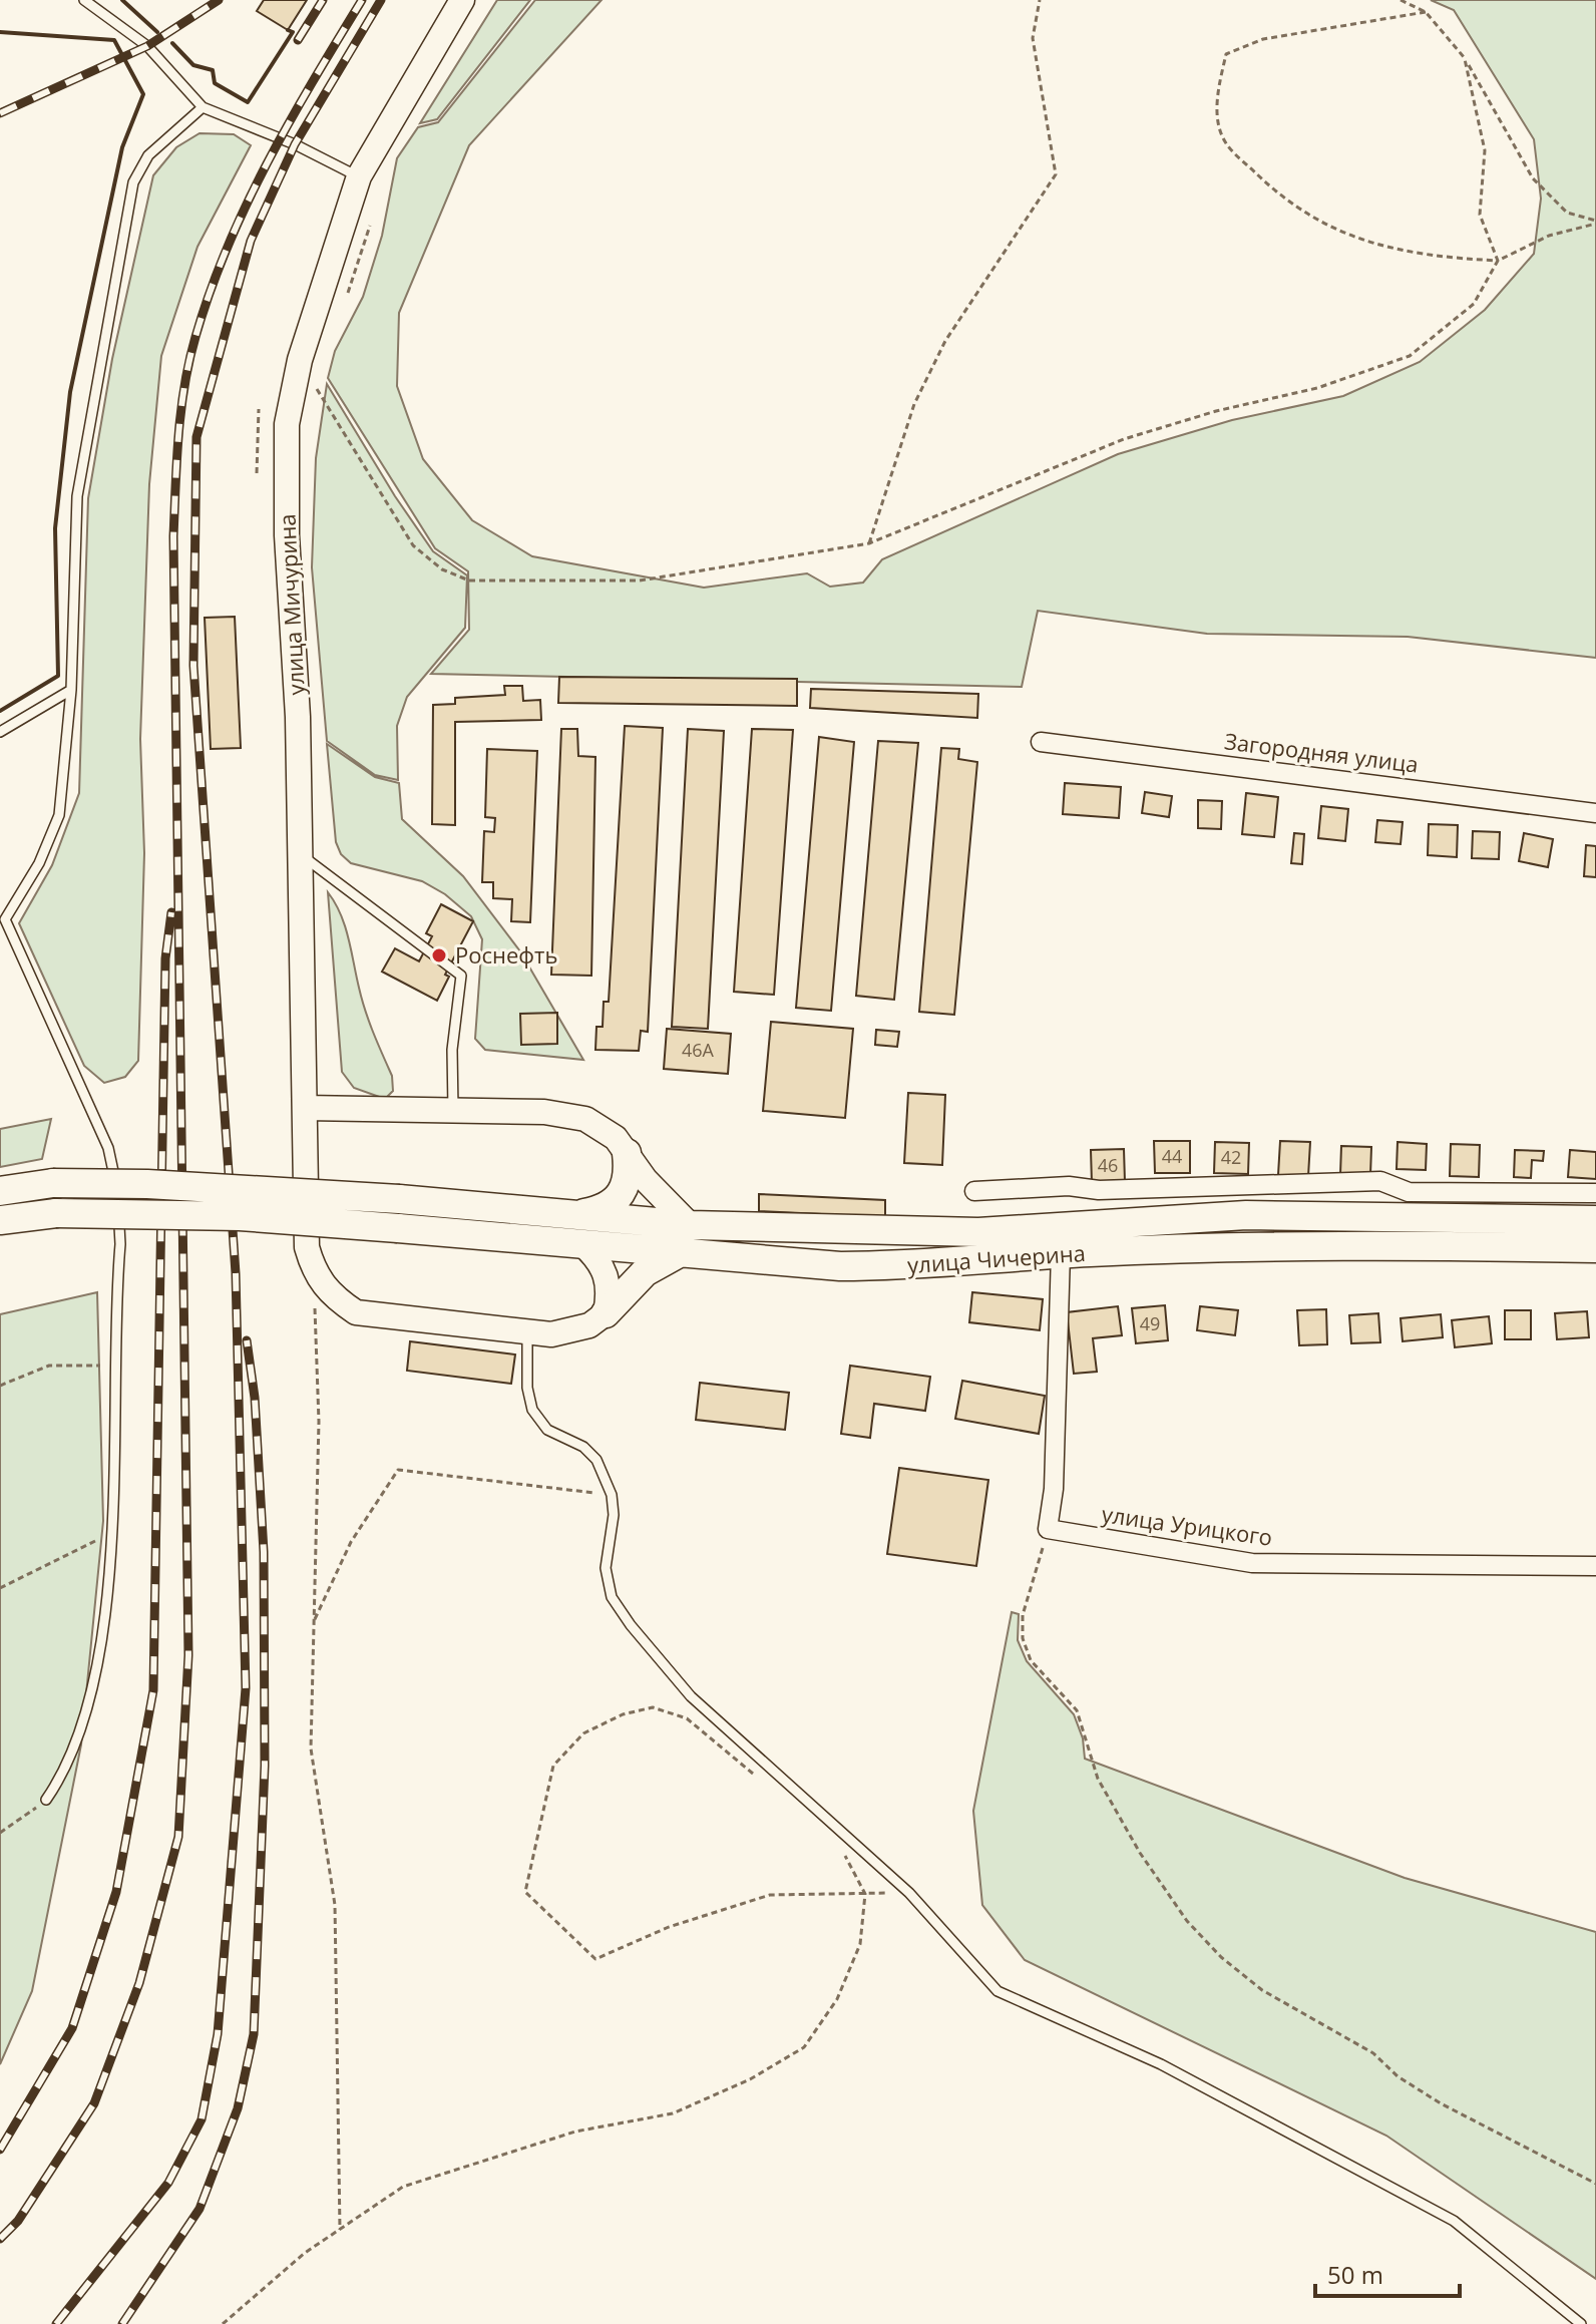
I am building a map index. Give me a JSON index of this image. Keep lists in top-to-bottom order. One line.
{"streets":{"main road":["улица Мичурина","улица Чичерина"],"street":["Загородняя улица","улица Урицкого"]},"places":["Роснефть"],"house_numbers":["46А","44","42","46","49"],"scale_bar":"50 m"}
